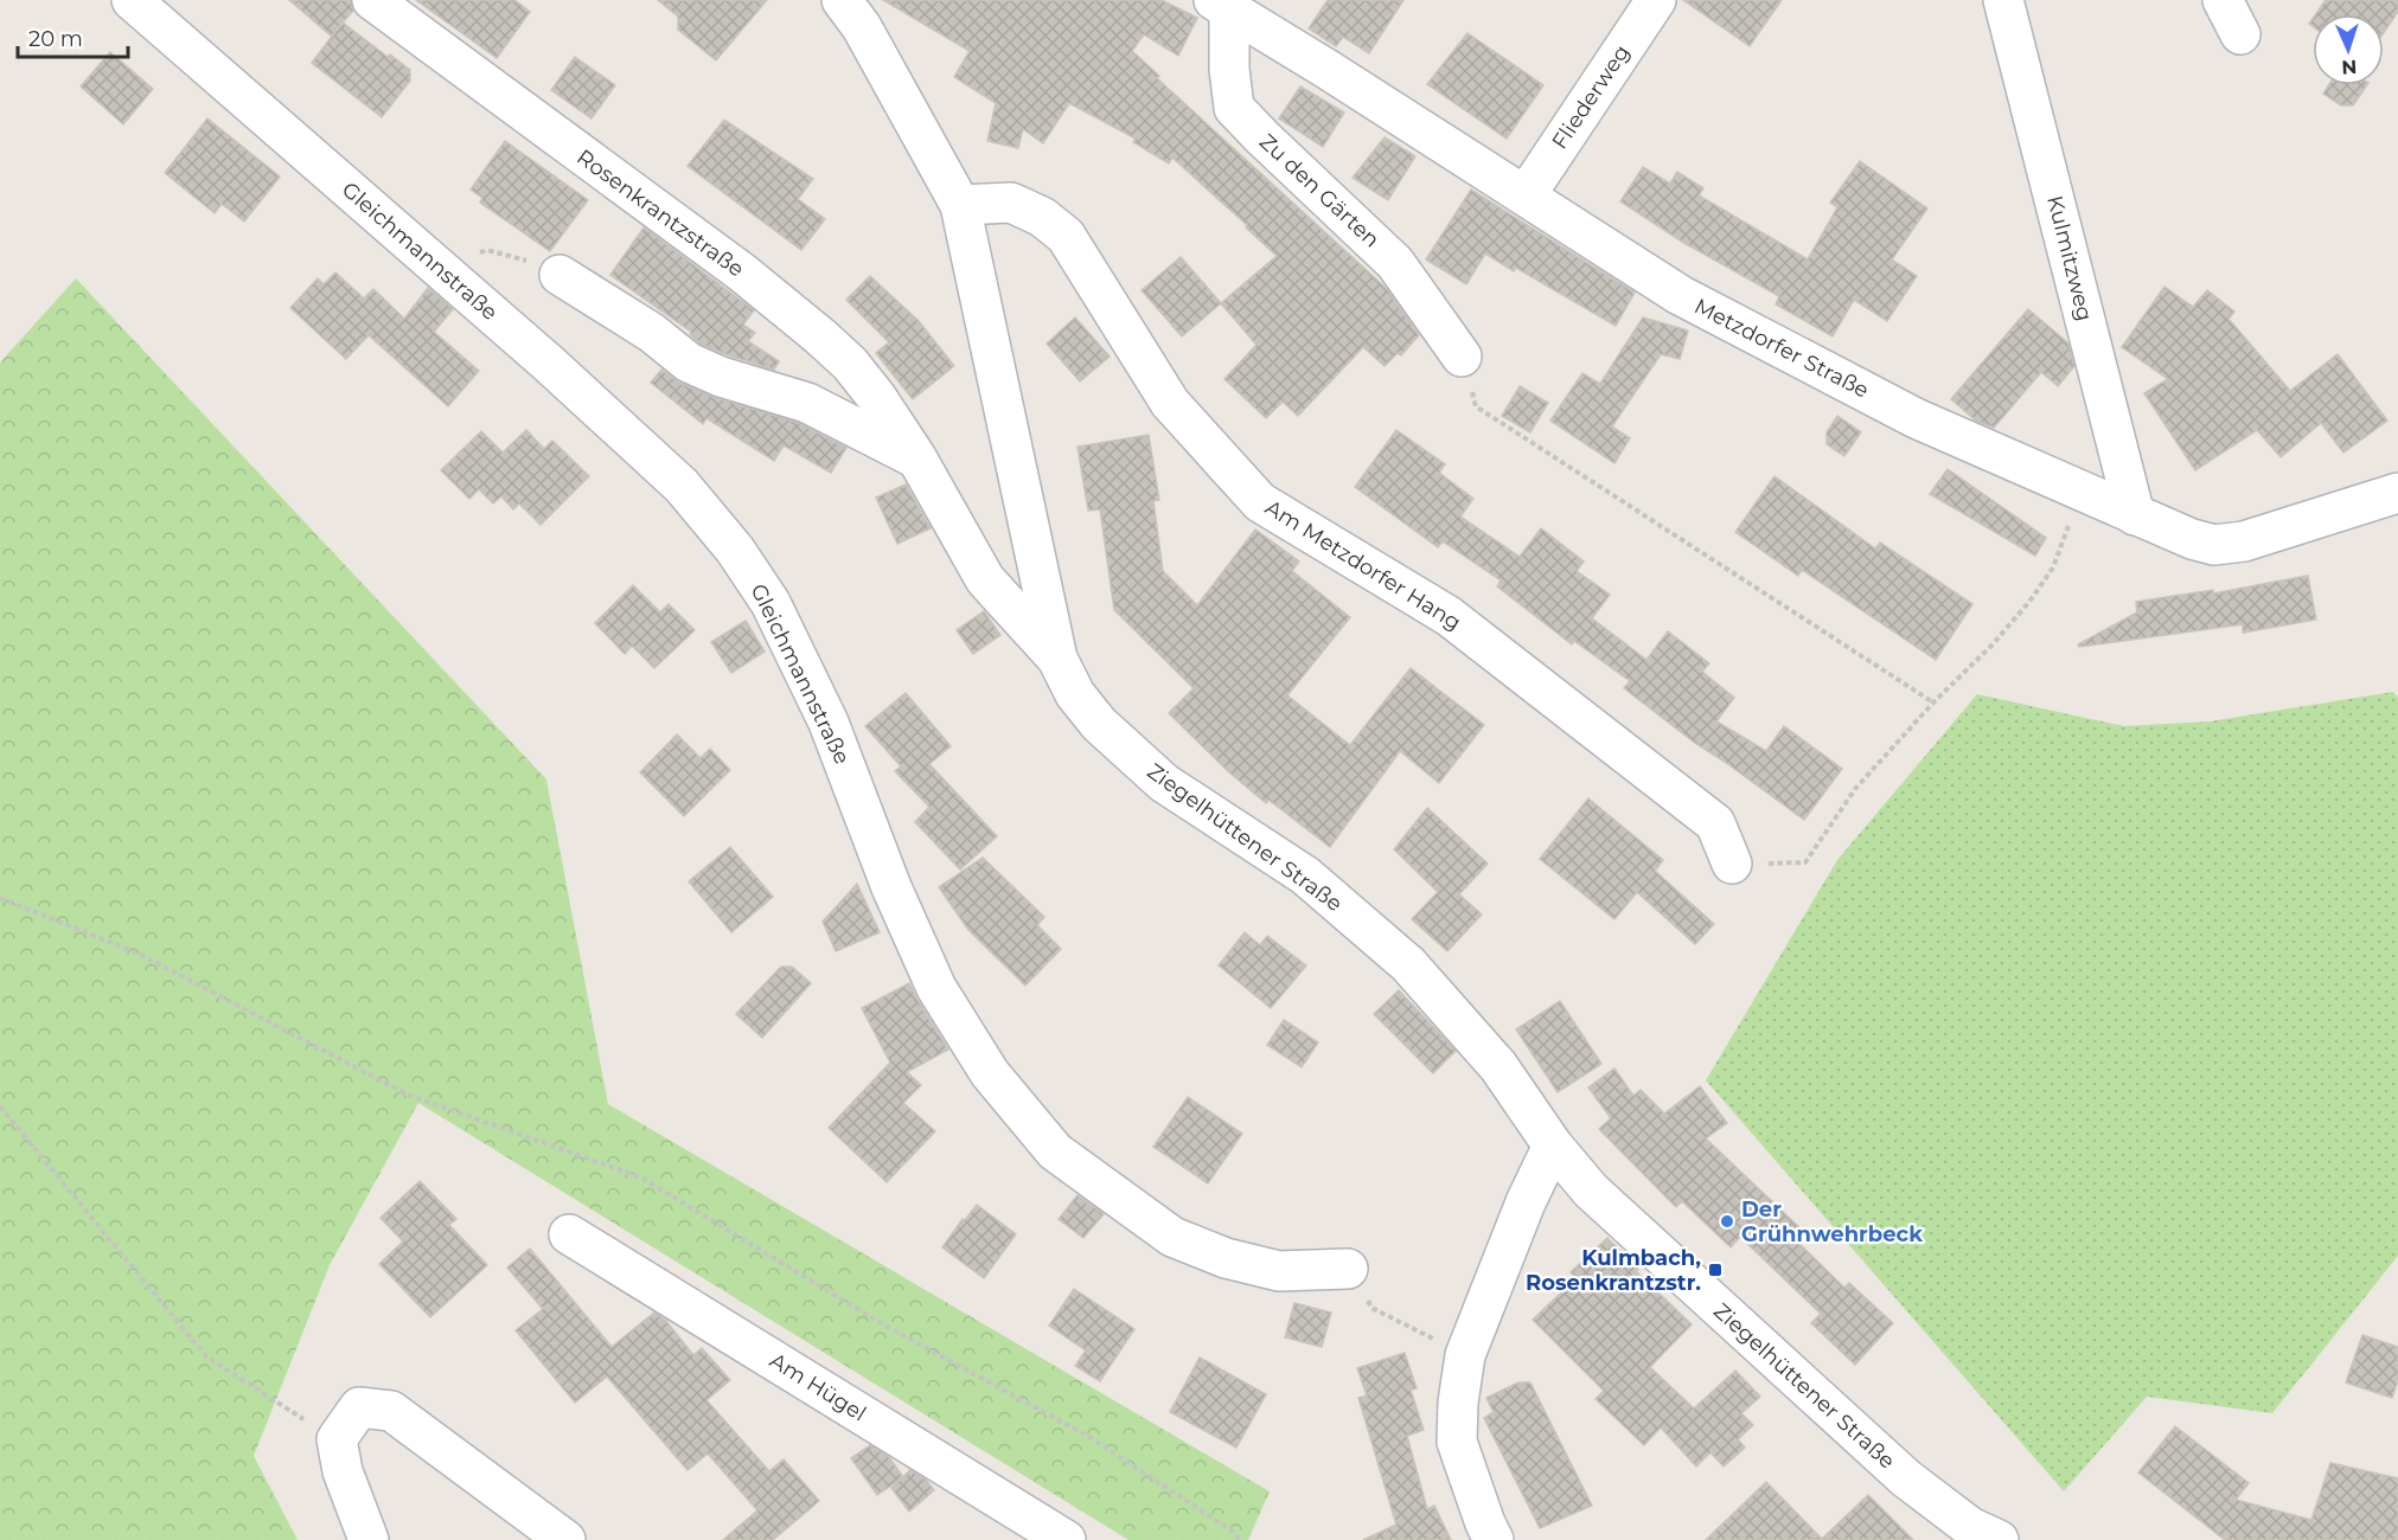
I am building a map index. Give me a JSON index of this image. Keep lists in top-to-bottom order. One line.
{"streets":{"street":["Fliederweg","Zu den Gärten","Rosenkrantzstraße","Gleichmannstraße","Kulmitzweg","Metzdorfer Straße","Am Metzdorfer Hang","Ziegelhüttener Straße","Am Hügel"]},"crossings":[["Fliederweg","Metzdorfer Straße"],["Zu den Gärten","Metzdorfer Straße"],["Rosenkrantzstraße","Ziegelhüttener Straße"],["Kulmitzweg","Metzdorfer Straße"],["Am Metzdorfer Hang","Ziegelhüttener Straße"]],"places":{"other":["Der Grühnwehrbeck"],"transit":["Kulmbach, Rosenkrantzstr."]},"scale_bar":"20 m","north":"bottom"}
